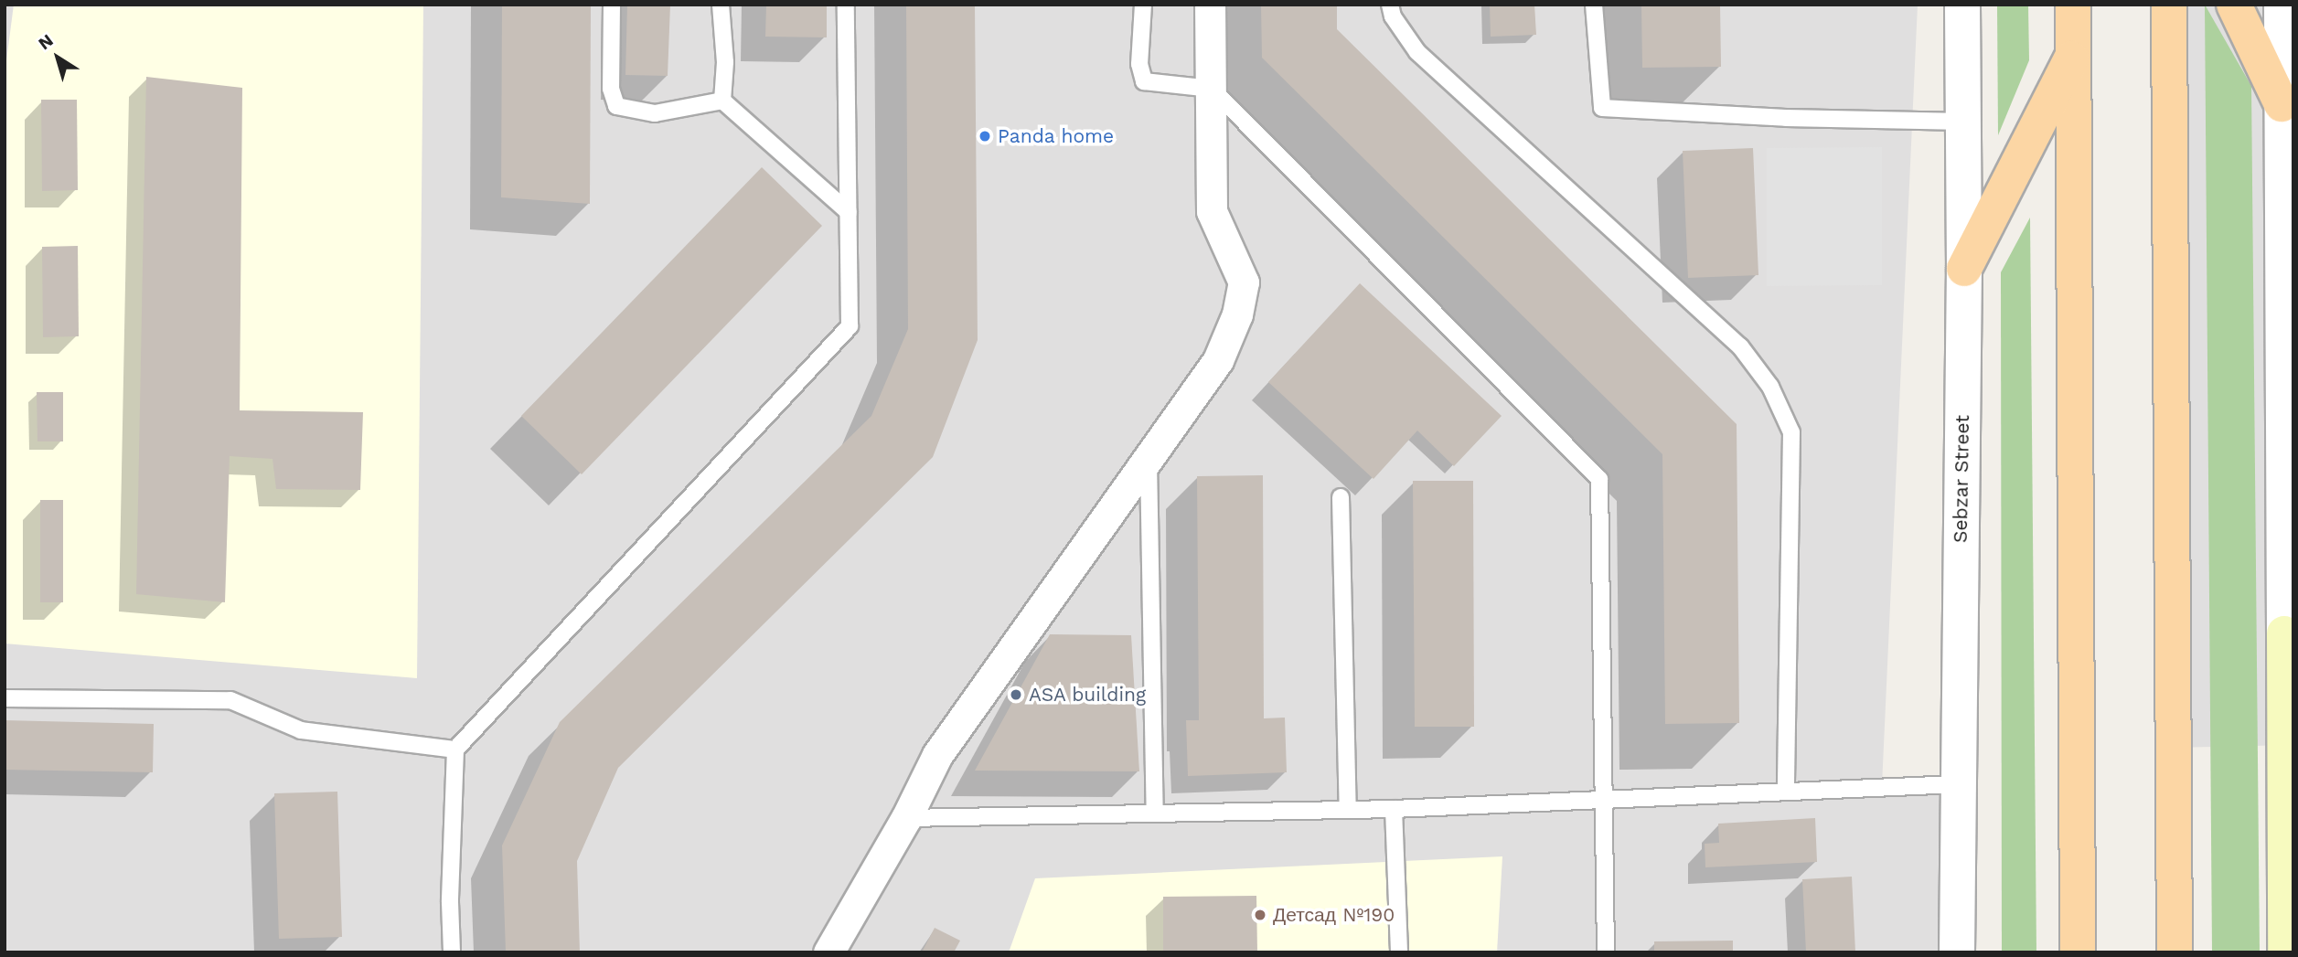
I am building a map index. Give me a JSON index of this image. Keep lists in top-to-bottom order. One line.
{"streets":{"street":["Sebzar Street"]},"places":["Panda home","ASA building","Детсад №190"],"north":"top left"}
